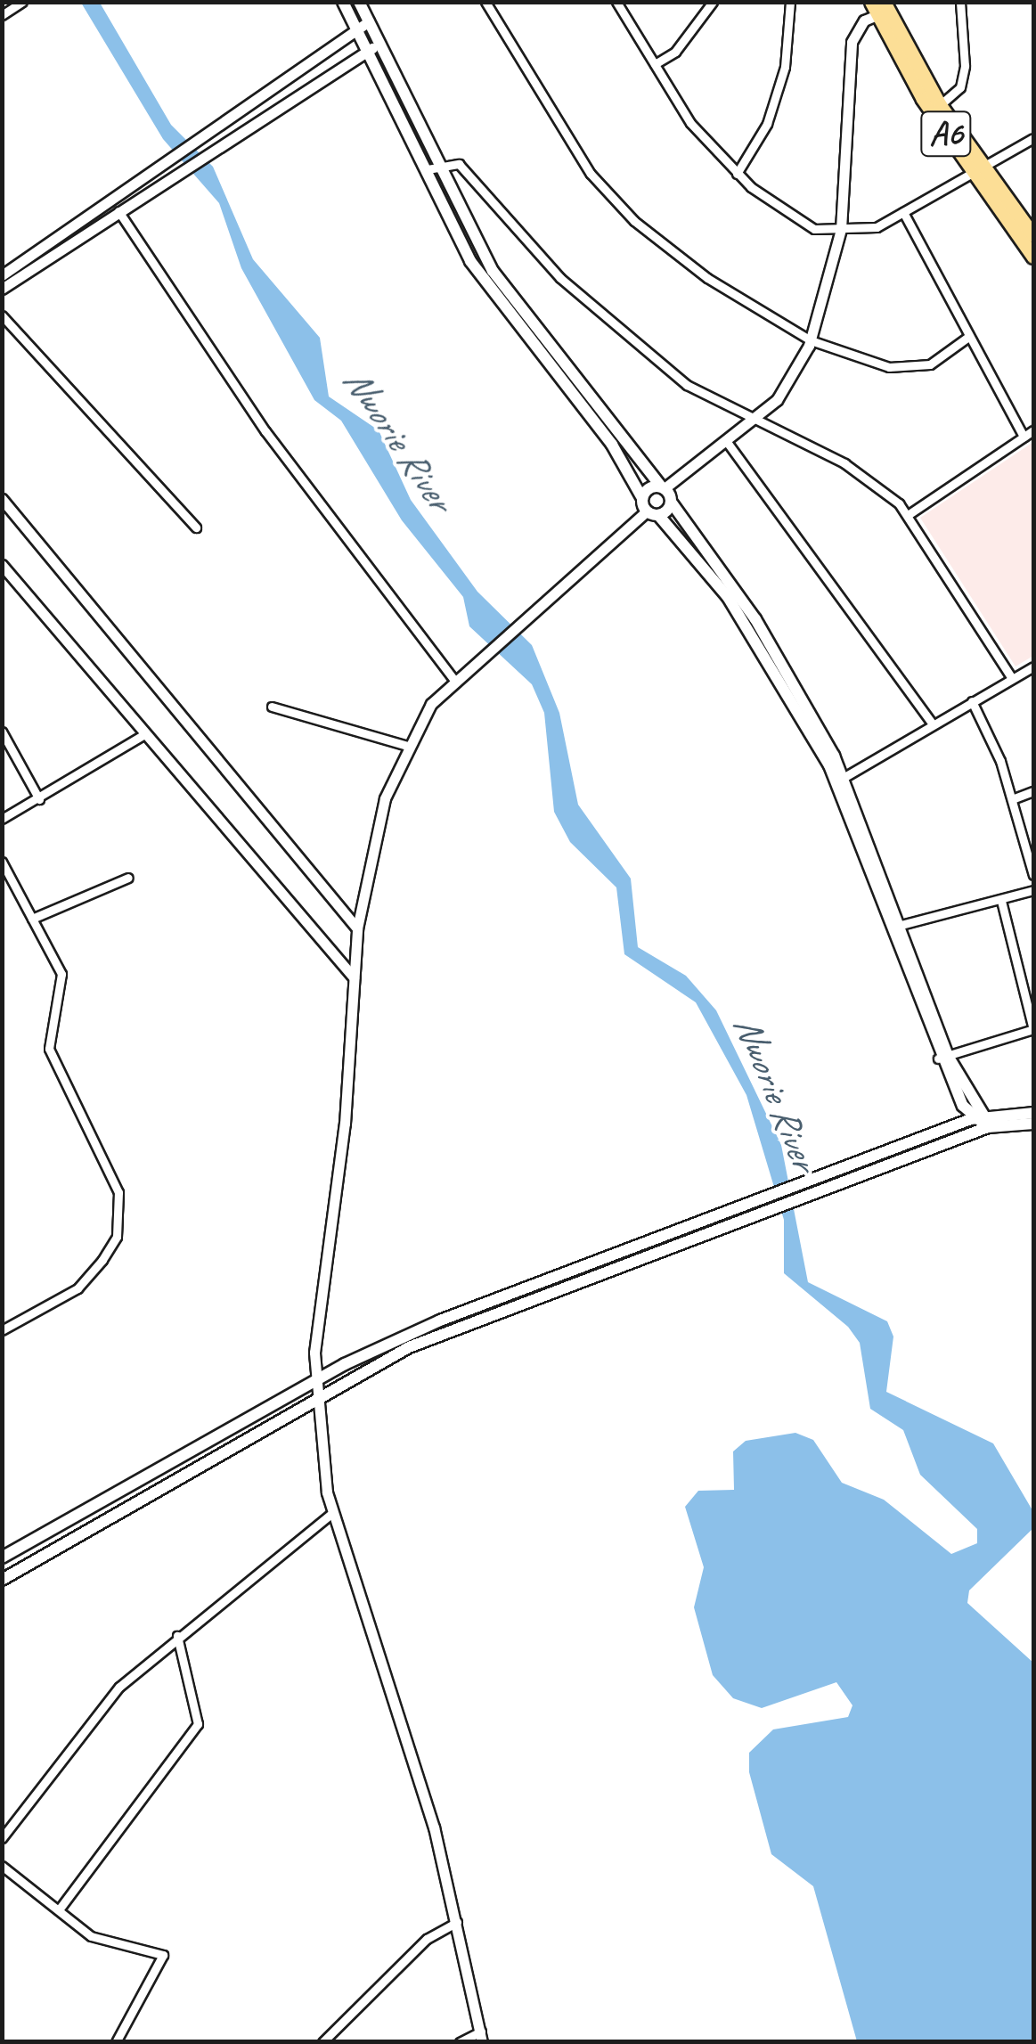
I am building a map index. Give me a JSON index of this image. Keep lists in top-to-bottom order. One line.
{"streets":{"highway":["A6"]},"water":["Nworie River"]}
